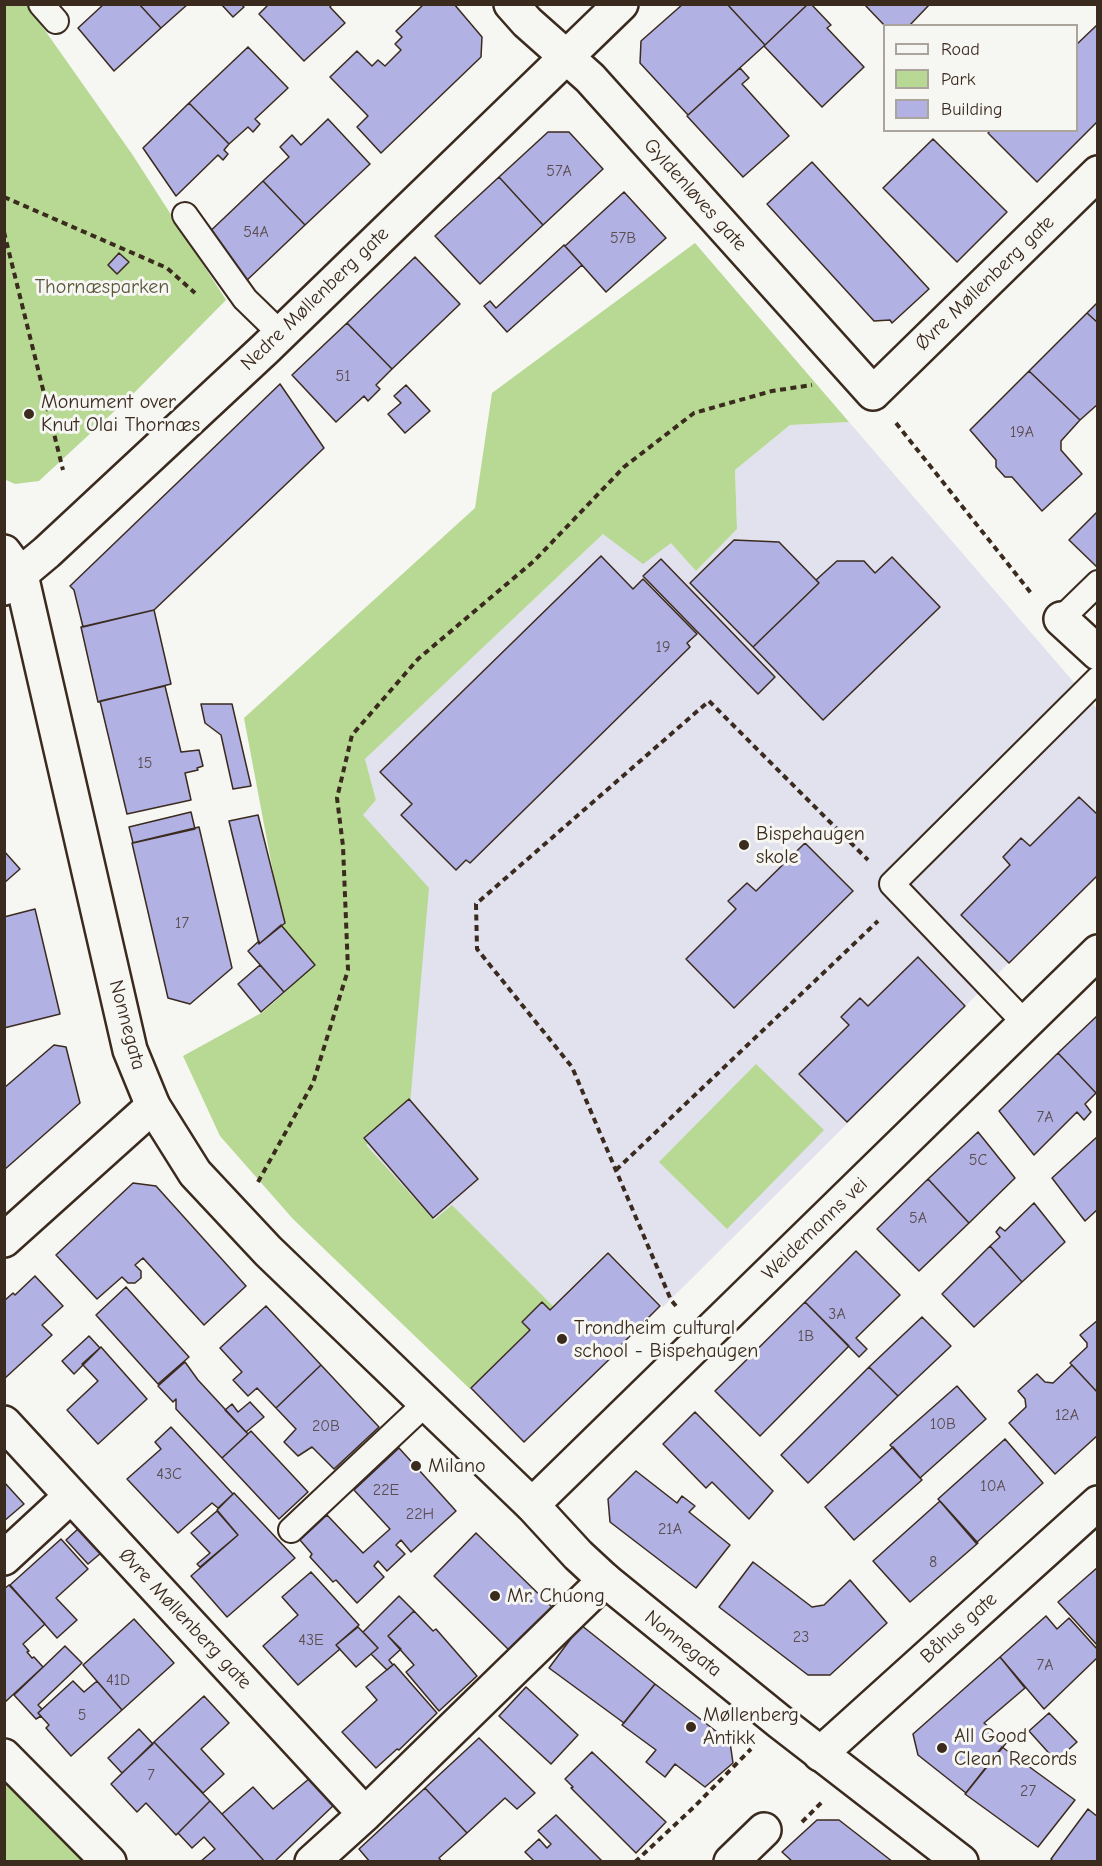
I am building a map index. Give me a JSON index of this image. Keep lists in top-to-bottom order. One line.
{"streets":{"street":["Gyldenløves gate","Øvre Møllenberg gate","Nedre Møllenberg gate","Nonnegata","Weidemanns vei","Båhus gate"]},"crossings":[["Gyldenløves gate","Øvre Møllenberg gate"],["Gyldenløves gate","Nedre Møllenberg gate"],["Nedre Møllenberg gate","Nonnegata"],["Nonnegata","Weidemanns vei"],["Nonnegata","Båhus gate"]],"parks":["Thornæsparken"],"places":["Monument over Knut Olai Thornæs","Bispehaugen skole","Trondheim cultural school - Bispehaugen","Milano","Mr. Chuong","Møllenberg Antikk","All Good Clean Records"],"house_numbers":["57A","54A","57B","51","19A","19","15","17","7A","5C","5A","3A","1B","12A","10B","20B","43C","10A","22E","22H","21A","8","23","43E","7A","41D","5","7","27"],"legend":["Road","Park","Building"]}
